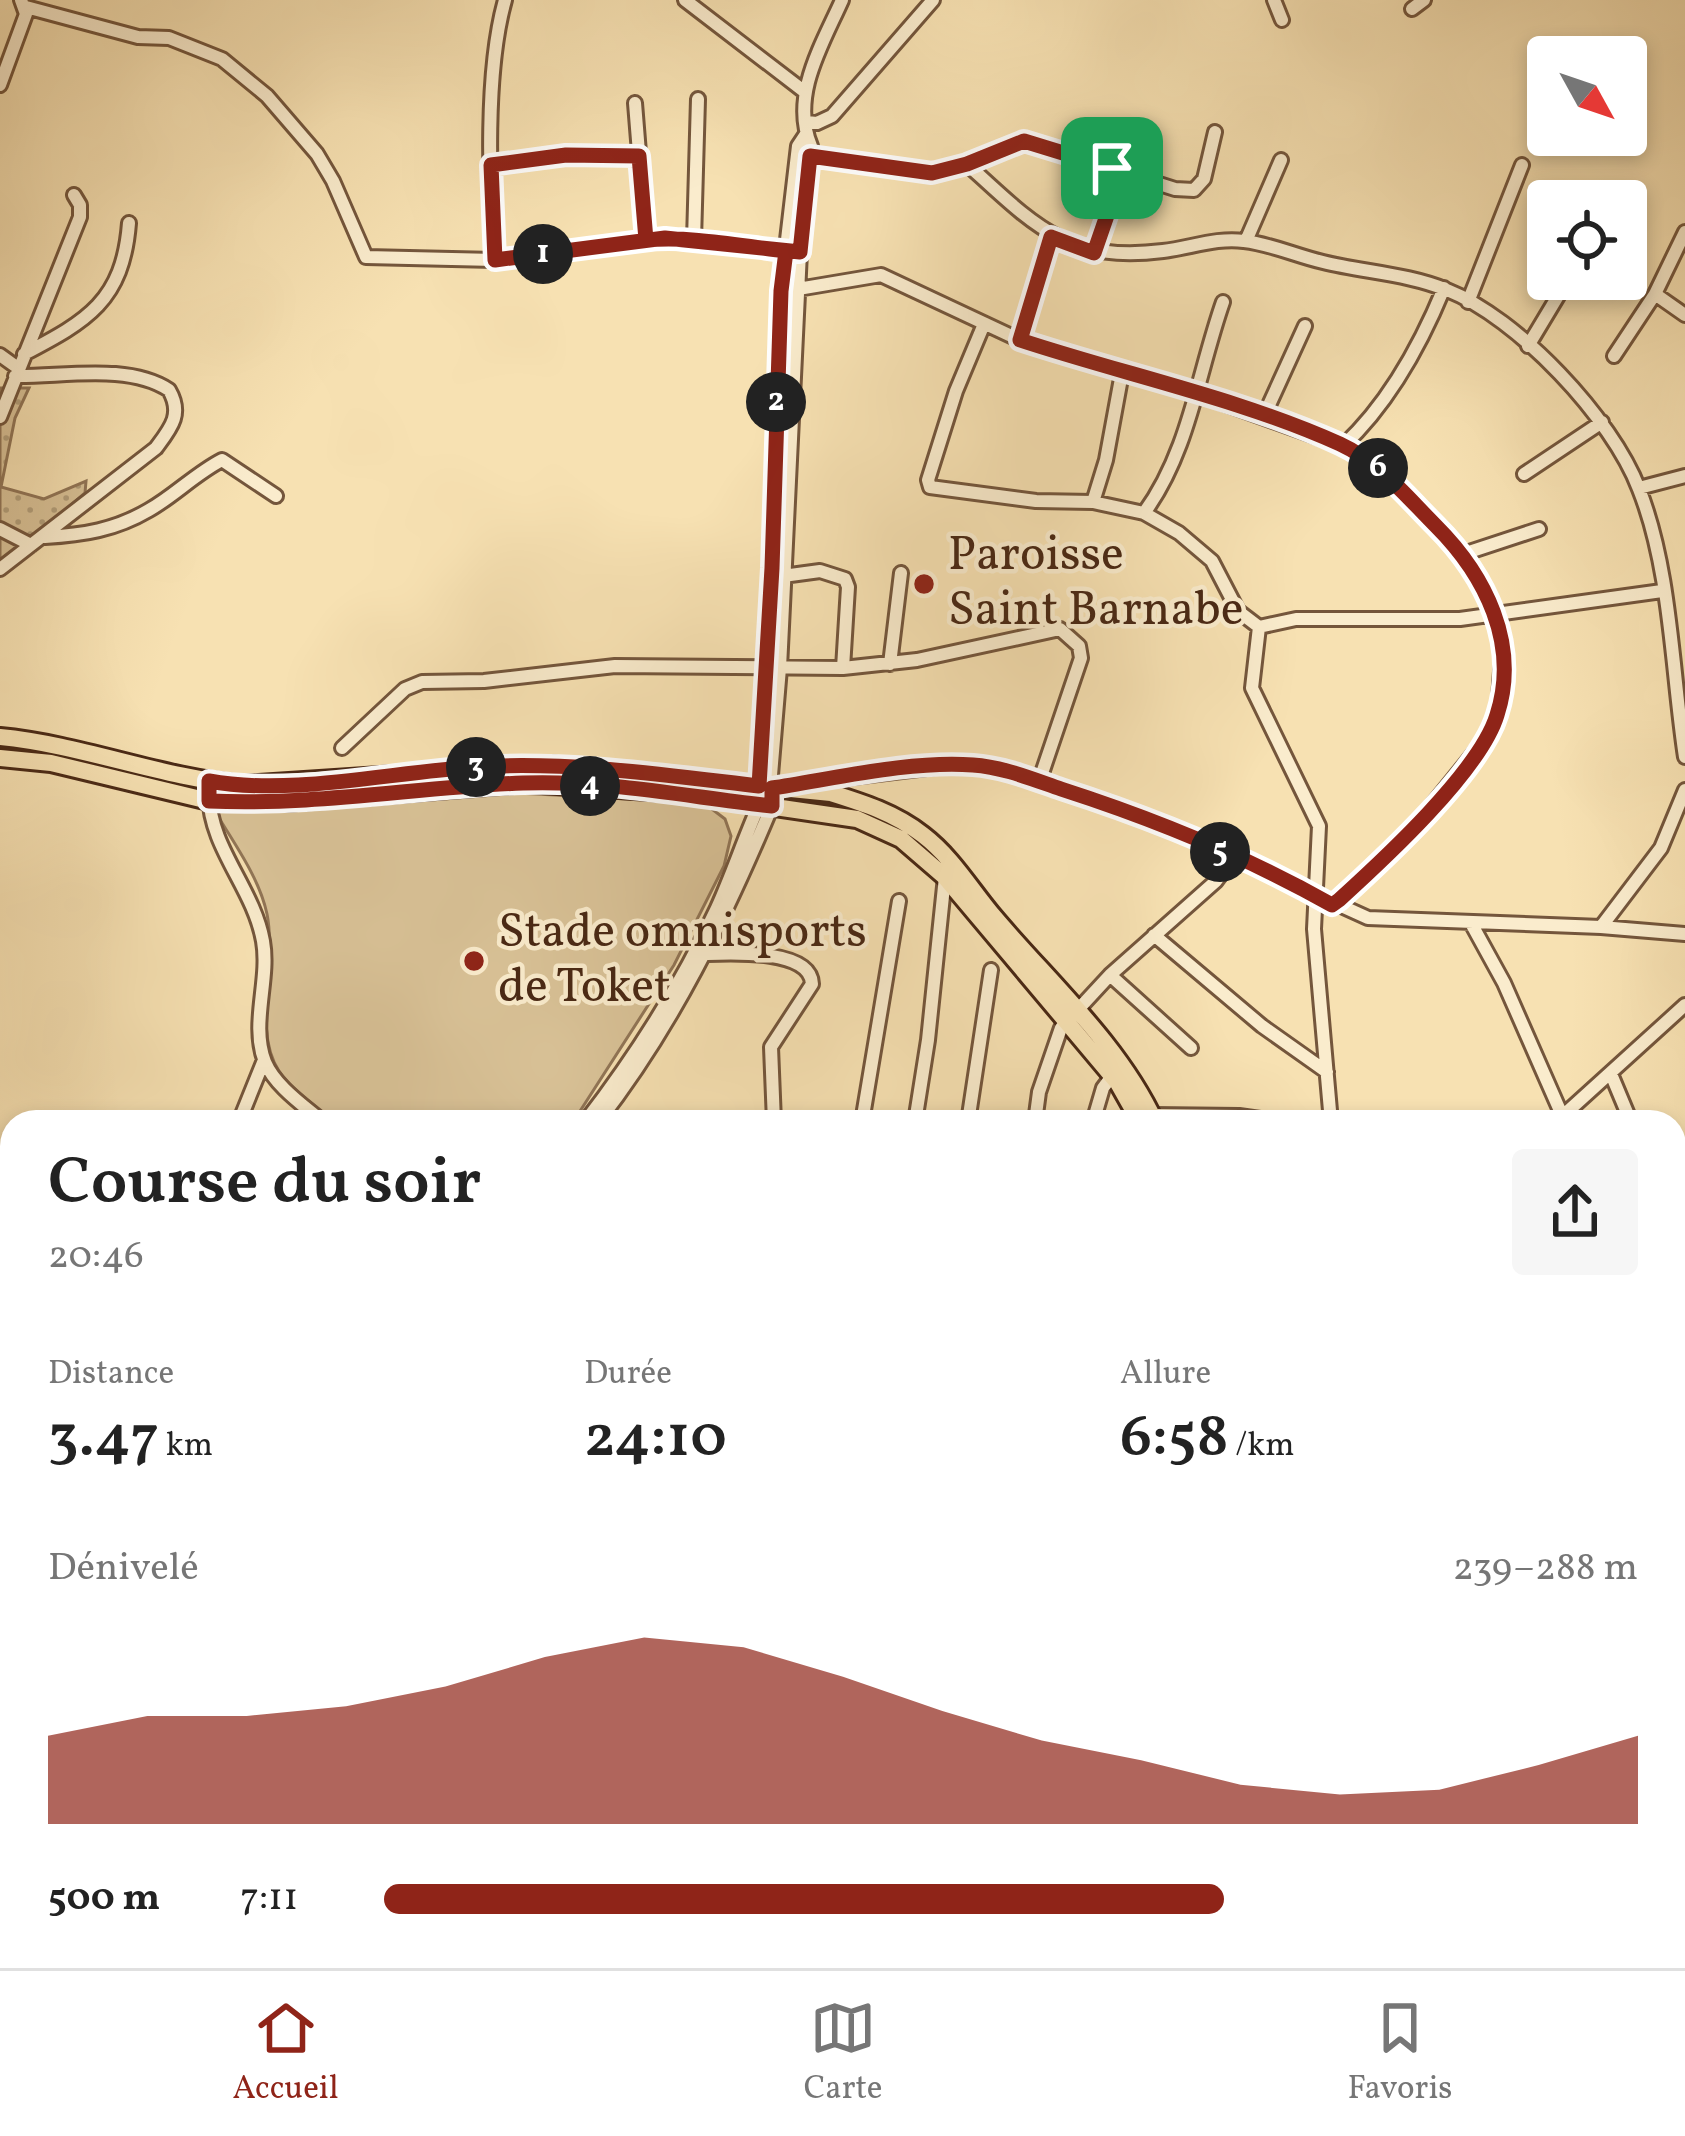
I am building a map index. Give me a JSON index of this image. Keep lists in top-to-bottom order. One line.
{"places":["Paroisse Saint Barnabe","Stade omnisports de Toket"],"north":"bottom right","page":{"pins":["1","2","6","3","4","5"],"heading":["Course du soir","20:46"],"stats":[["Distance","3.47 km"],["Durée","24:10"],["Allure","6:58 /km"]],"chart":["Dénivelé","239–288 m"],"list":[{"name":"500 m","note":"7:11"}],"tabs":["Accueil","Carte","Favoris"]}}
